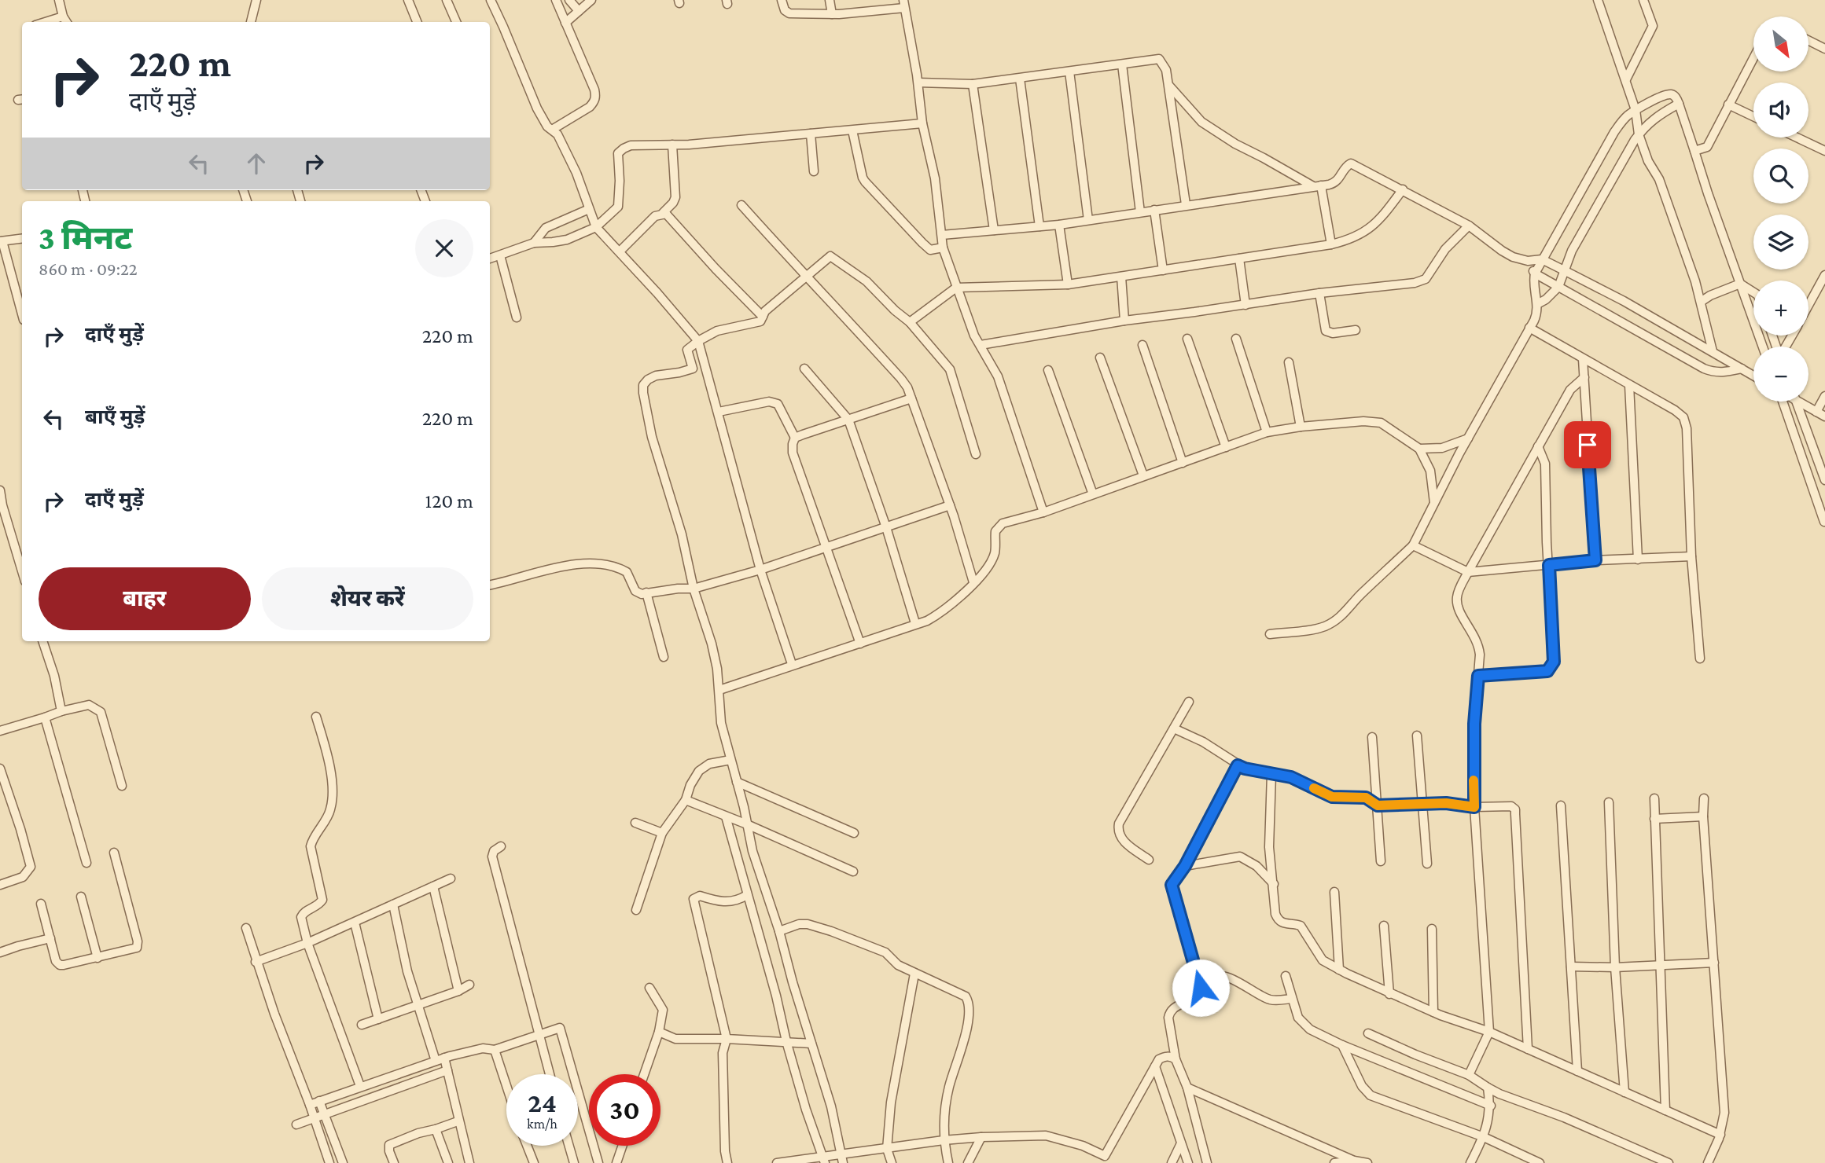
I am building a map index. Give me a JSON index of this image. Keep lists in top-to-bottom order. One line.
{"north":"bottom right","page":{"map_buttons":["+","−"],"turn":["220 m","दाएँ मुड़ें"],"heading":["3 मिनट","860 m · 09:22"],"list":[{"name":"दाएँ मुड़ें","value":"220 m"},{"name":"बाएँ मुड़ें","value":"220 m"},{"name":"दाएँ मुड़ें","value":"120 m"}],"buttons":["बाहर","शेयर करें"],"speed":"24 km/h","limit":"30"}}
